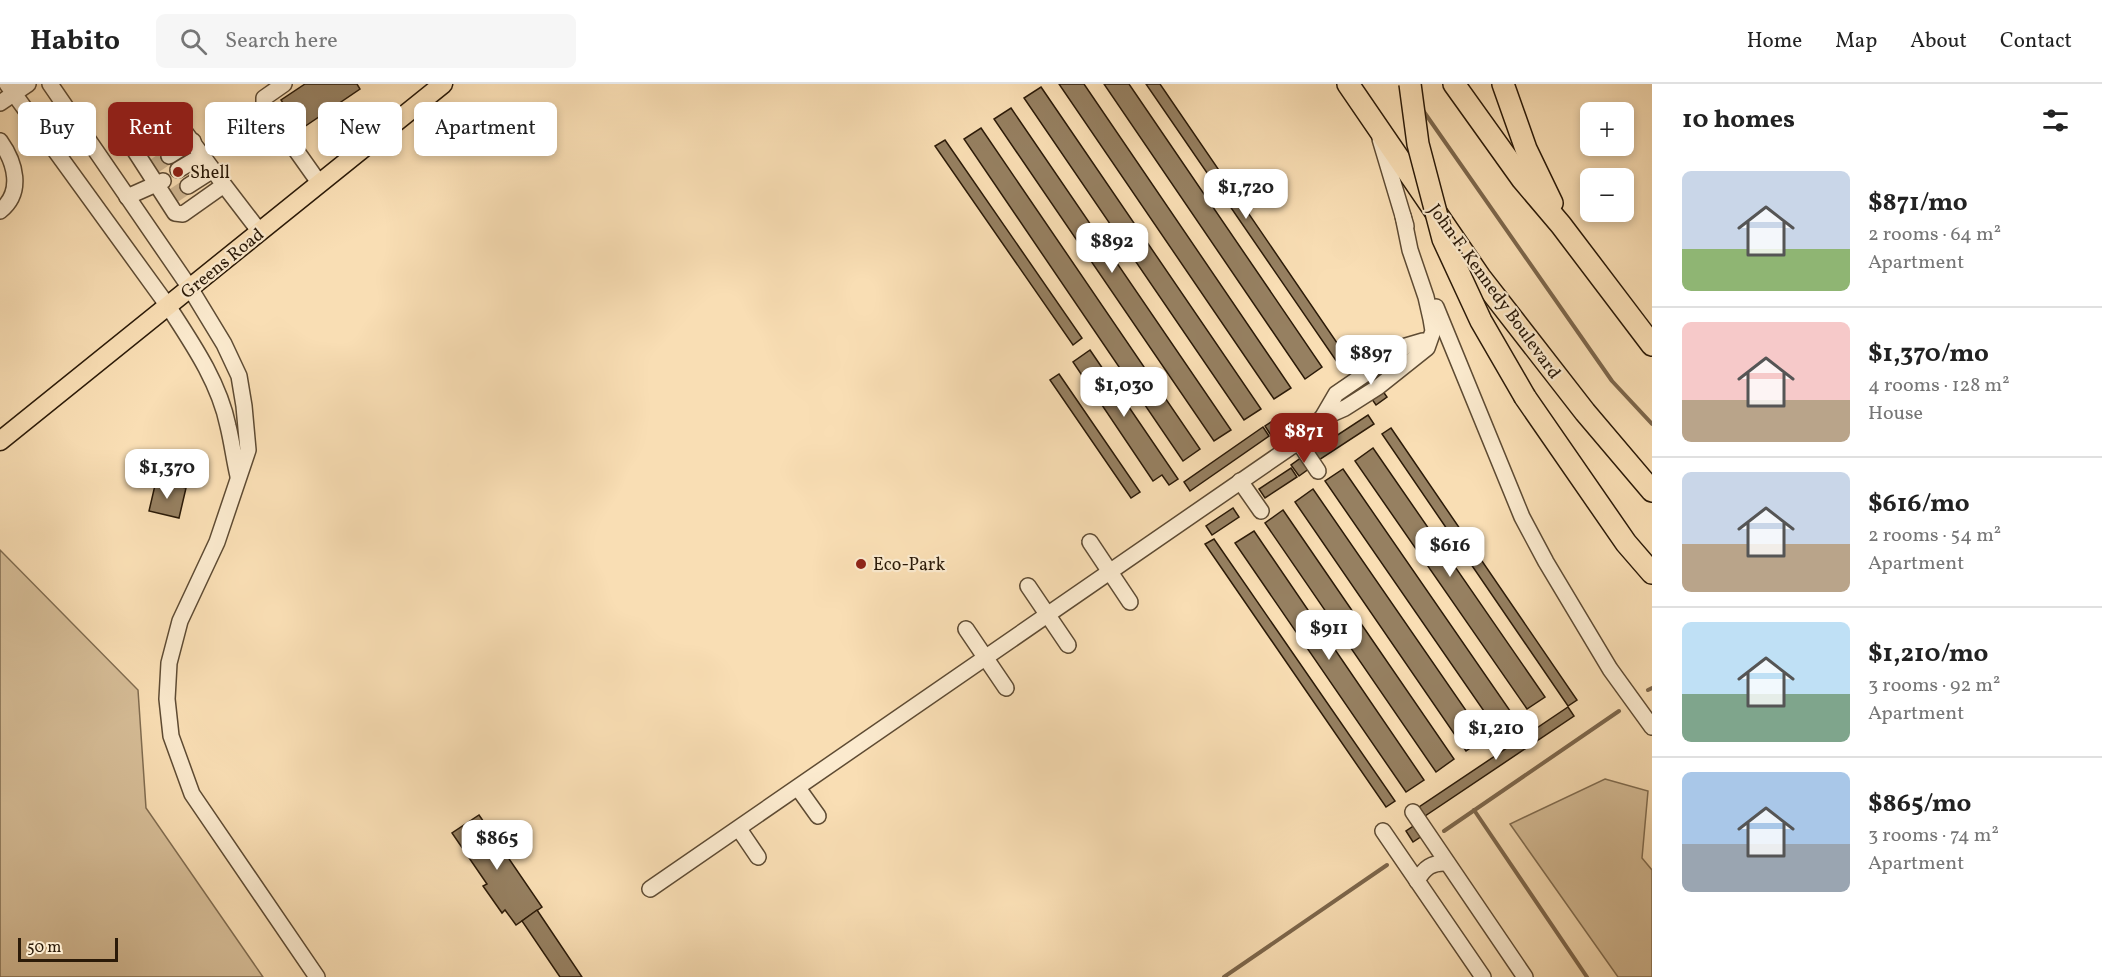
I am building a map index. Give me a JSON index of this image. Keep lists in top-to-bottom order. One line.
{"streets":{"highway":["John F. Kennedy Boulevard"],"main road":["Greens Road"]},"places":["Shell","Eco-Park"],"scale_bar":"50 m","page":{"header":"Habito","search":"Search here","nav":["Home","Map","About","Contact"],"heading":"10 homes","map_buttons":["+","−"],"chip":["Buy","Rent","Filters","New","Apartment"],"list":[{"name":"$871/mo","note":"2 rooms · 64 m² · Apartment"},{"name":"$1,370/mo","note":"4 rooms · 128 m² · House"},{"name":"$616/mo","note":"2 rooms · 54 m² · Apartment"},{"name":"$1,210/mo","note":"3 rooms · 92 m² · Apartment"},{"name":"$865/mo","note":"3 rooms · 74 m² · Apartment"}],"price":["$1,720","$892","$897","$1,030","$871","$1,370","$616","$911","$1,210","$865"],"scale":"50 m"}}
